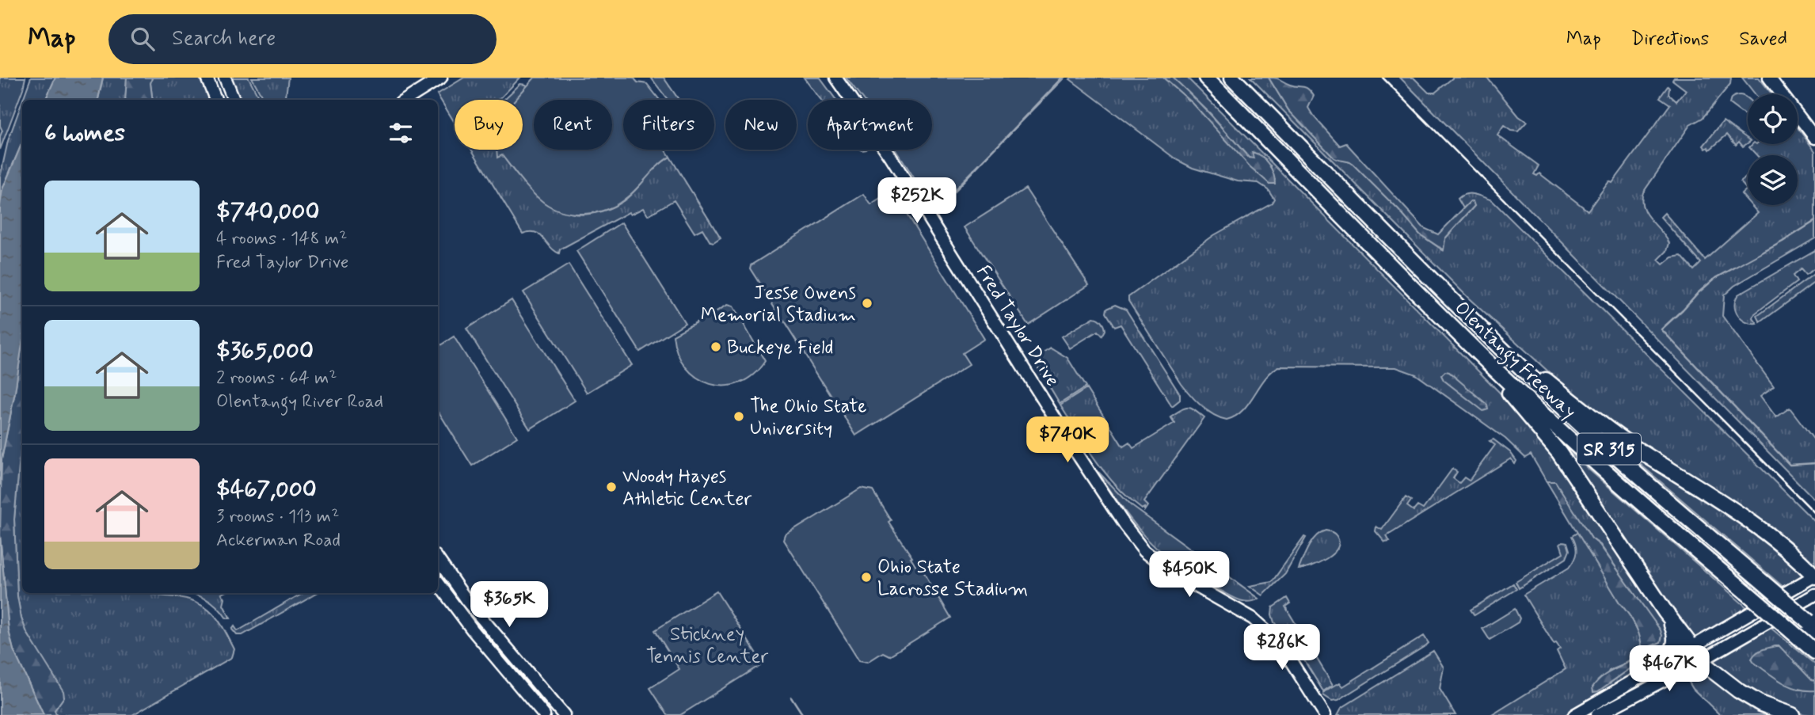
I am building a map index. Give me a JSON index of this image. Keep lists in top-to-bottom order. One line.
{"streets":{"highway":["Olentangy Freeway","SR 315"],"main road":["Fred Taylor Drive"]},"parks":["Stickney Tennis Center"],"places":["Jesse Owens Memorial Stadium","Buckeye Field","The Ohio State University","Woody Hayes Athletic Center","Ohio State Lacrosse Stadium"],"page":{"header":"Map","search":"Search here","nav":["Map","Directions","Saved"],"chip":["Buy","Rent","Filters","New","Apartment"],"heading":"6 homes","list":[{"name":"$740,000","note":"4 rooms · 148 m² · Fred Taylor Drive"},{"name":"$365,000","note":"2 rooms · 64 m² · Olentangy River Road"},{"name":"$467,000","note":"3 rooms · 113 m² · Ackerman Road"}],"price":["$252K","$740K","$450K","$365K","$286K","$467K"]}}
